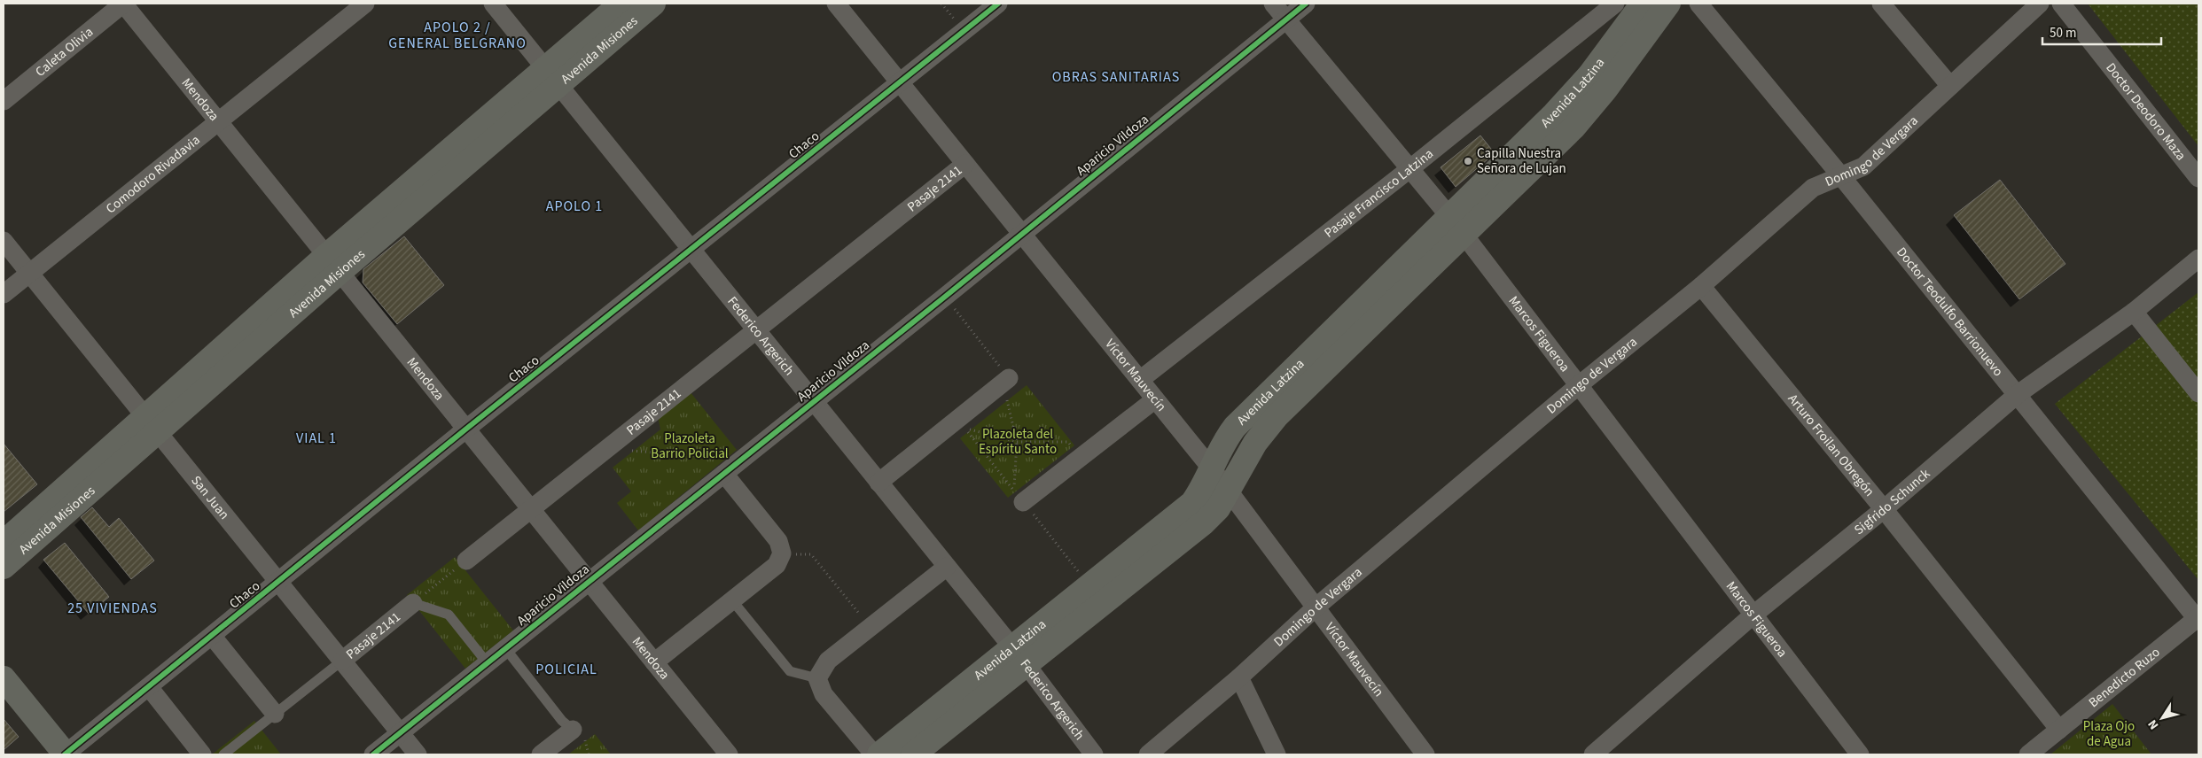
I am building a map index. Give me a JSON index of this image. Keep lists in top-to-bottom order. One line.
{"streets":{"street":["Avenida Misiones","Caleta Olivia","Avenida Latzina","Mendoza","Doctor Deodoro Maza","Chaco","Aparicio Vildoza","Domingo de Vergara","Comodoro Rivadavia","Pasaje 2141","Pasaje Francisco Latzina","Doctor Teodulfo Barrionuevo","Marcos Figueroa","Federico Argerich","Víctor Mauvecín","Arturo Froilan Obregón","San Juan","Sigfrido Schunck","Benedicto Ruzo"]},"crossings":[["Avenida Misiones","Mendoza"],["Avenida Misiones","Federico Argerich"],["Avenida Misiones","San Juan"],["Caleta Olivia","Mendoza"],["Avenida Latzina","Marcos Figueroa"],["Avenida Latzina","Federico Argerich"],["Avenida Latzina","Víctor Mauvecín"],["Mendoza","Chaco"],["Mendoza","Aparicio Vildoza"],["Mendoza","Comodoro Rivadavia"],["Mendoza","Pasaje 2141"],["Chaco","Federico Argerich"],["Chaco","Víctor Mauvecín"],["Chaco","San Juan"],["Aparicio Vildoza","Marcos Figueroa"],["Aparicio Vildoza","Federico Argerich"],["Aparicio Vildoza","Víctor Mauvecín"],["Aparicio Vildoza","San Juan"],["Domingo de Vergara","Doctor Teodulfo Barrionuevo"],["Domingo de Vergara","Marcos Figueroa"],["Domingo de Vergara","Víctor Mauvecín"],["Domingo de Vergara","Arturo Froilan Obregón"],["Comodoro Rivadavia","San Juan"],["Pasaje 2141","Federico Argerich"],["Pasaje 2141","Víctor Mauvecín"],["Pasaje 2141","San Juan"],["Pasaje Francisco Latzina","Marcos Figueroa"],["Pasaje Francisco Latzina","Víctor Mauvecín"],["Doctor Teodulfo Barrionuevo","Sigfrido Schunck"],["Doctor Teodulfo Barrionuevo","Benedicto Ruzo"],["Marcos Figueroa","Sigfrido Schunck"],["Arturo Froilan Obregón","Sigfrido Schunck"],["Arturo Froilan Obregón","Benedicto Ruzo"]],"districts":["APOLO 2 / GENERAL BELGRANO","OBRAS SANITARIAS","APOLO 1","VIAL 1","25 VIVIENDAS","POLICIAL"],"parks":["Plazoleta del Espíritu Santo","Plazoleta Barrio Policial","Plaza Ojo de Agua"],"places":["Capilla Nuestra Señora de Lujan"],"scale_bar":"50 m","north":"bottom left"}
